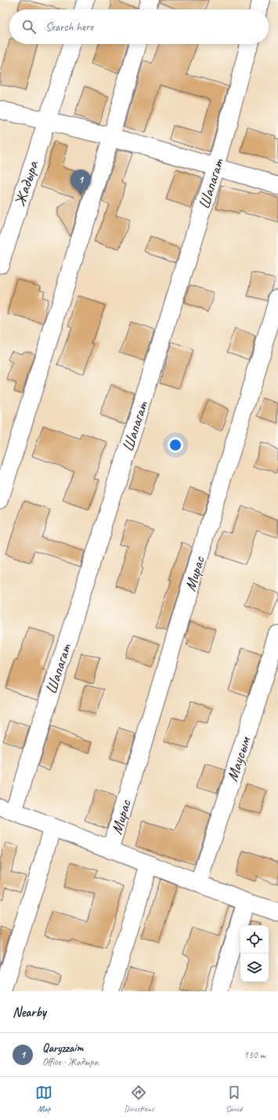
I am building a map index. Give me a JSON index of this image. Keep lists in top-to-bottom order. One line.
{"streets":{"street":["Жадыра","Шапагат","Мирас","Маусым"]},"page":{"search":"Search here","pins":"1","heading":"Nearby","list":[{"mark":"1","name":"Qaryzzaim","note":"Office · Жадыра","value":"130 m"}],"nav":["Map","Directions","Saved"]}}
